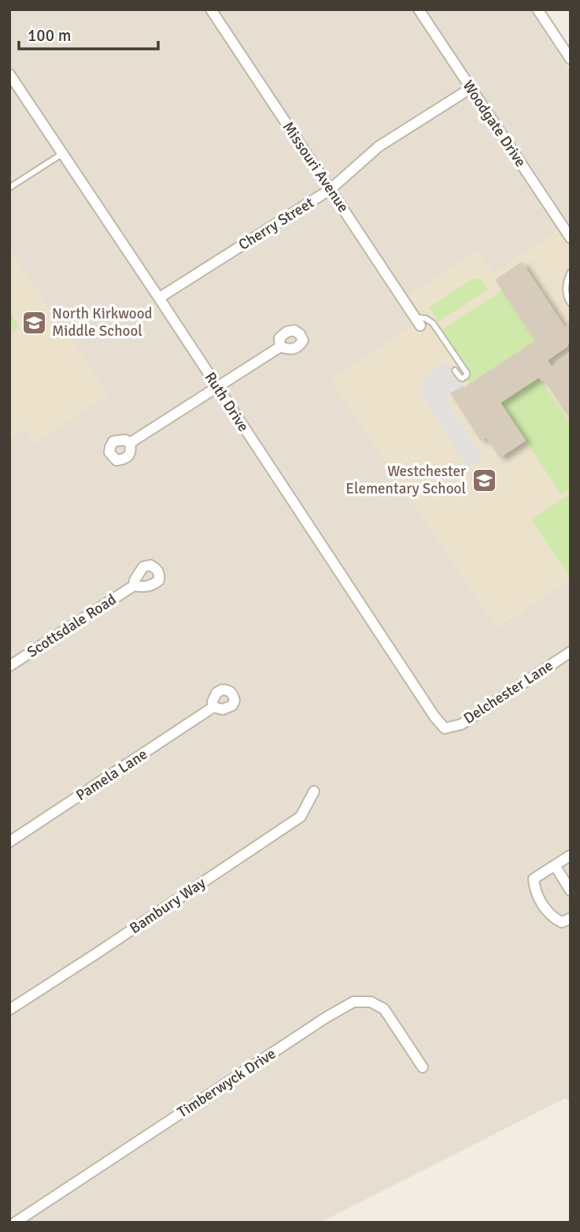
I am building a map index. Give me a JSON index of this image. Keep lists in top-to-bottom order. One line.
{"streets":{"street":["Woodgate Drive","Missouri Avenue","Cherry Street","Ruth Drive","Scottsdale Road","Delchester Lane","Pamela Lane","Bambury Way","Timberwyck Drive"]},"crossings":[["Woodgate Drive","Cherry Street"],["Missouri Avenue","Cherry Street"],["Cherry Street","Ruth Drive"],["Ruth Drive","Delchester Lane"]],"places":{"school or university":["North Kirkwood Middle School","Westchester Elementary School"]},"scale_bar":"100 m"}
